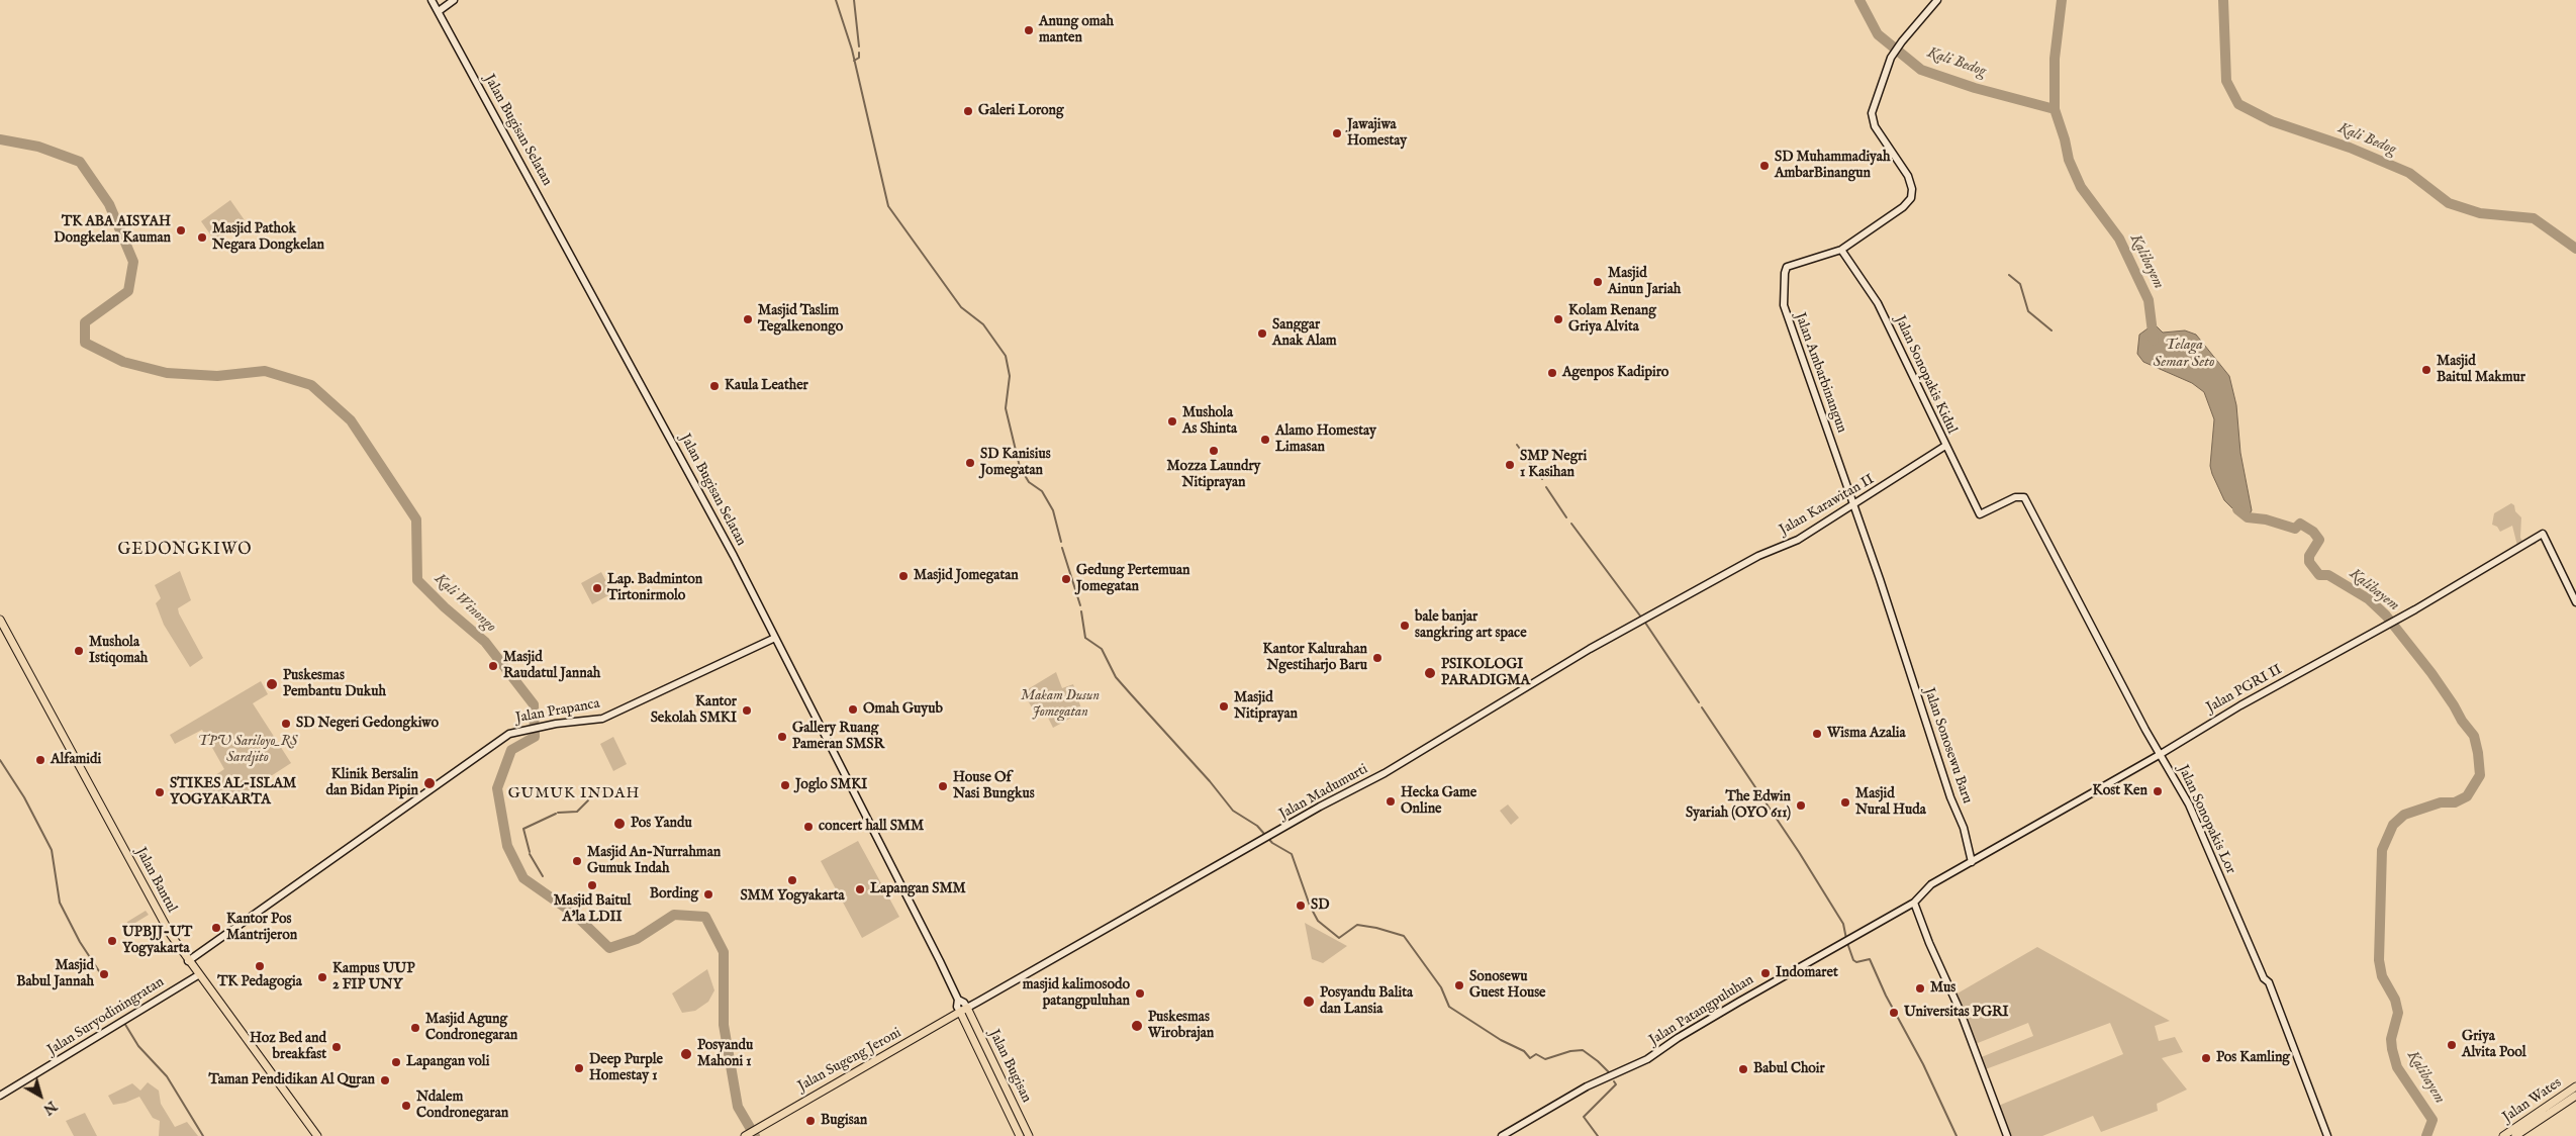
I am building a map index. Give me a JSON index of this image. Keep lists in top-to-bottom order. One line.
{"streets":{"main road":["Jalan Bantul","Jalan Sugeng Jeroni","Jalan Bugisan","Jalan Wates"],"street":["Jalan Bugisan Selatan","Jalan Ambarbinangun","Jalan Sonopakis Kidul","Jalan Karawitan II","Jalan PGRI II","Jalan Prapanca","Jalan Sonosewu Baru","Jalan Madumurti","Jalan Sonopakis Lor","Jalan Patangpuluhan","Jalan Suryodiningratan"]},"crossings":[["Jalan Bugisan Selatan","Jalan Prapanca"],["Jalan Bugisan Selatan","Jalan Madumurti"],["Jalan Bugisan Selatan","Jalan Sugeng Jeroni"],["Jalan Bugisan Selatan","Jalan Bugisan"],["Jalan Ambarbinangun","Jalan Sonopakis Kidul"],["Jalan Ambarbinangun","Jalan Karawitan II"],["Jalan Ambarbinangun","Jalan Sonosewu Baru"],["Jalan Sonopakis Kidul","Jalan Karawitan II"],["Jalan Sonopakis Kidul","Jalan Sonopakis Lor"],["Jalan Karawitan II","Jalan Madumurti"],["Jalan PGRI II","Jalan Sonosewu Baru"],["Jalan PGRI II","Jalan Sonopakis Lor"],["Jalan PGRI II","Jalan Patangpuluhan"],["Jalan Prapanca","Jalan Bantul"],["Jalan Madumurti","Jalan Sugeng Jeroni"],["Jalan Madumurti","Jalan Bugisan"],["Jalan Bantul","Jalan Suryodiningratan"],["Jalan Sugeng Jeroni","Jalan Bugisan"]],"districts":["GEDONGKIWO","GUMUK INDAH"],"water":["Kali Bedog","Kalibayem","Telaga Semar Seto","Kali Winongo"],"parks":["Makam Dusun Jomegatan","TPU Sariloyo_RS Sardjito"],"places":["Anung omah manten","Galeri Lorong","Jawajiwa Homestay","SD Muhammadiyah AmbarBinangun","TK ABA AISYAH Dongkelan Kauman","Masjid Pathok Negara Dongkelan","Masjid Ainun Jariah","Masjid Taslim Tegalkenongo","Kolam Renang Griya Alvita","Sanggar Anak Alam","Masjid Baitul Makmur","Agenpos Kadipiro","Kaula Leather","Mushola As Shinta","Alamo Homestay Limasan","Mozza Laundry Nitiprayan","SD Kanisius Jomegatan","SMP Negri 1 Kasihan","Masjid Jomegatan","Gedung Pertemuan Jomegatan","Lap. Badminton Tirtonirmolo","bale banjar sangkring art space","Mushola Istiqomah","Kantor Kalurahan Ngestiharjo Baru","Masjid Raudatul Jannah","PSIKOLOGI PARADIGMA","Puskesmas Pembantu Dukuh","Masjid Nitiprayan","Omah Guyub","Kantor Sekolah SMKI","SD Negeri Gedongkiwo","Wisma Azalia","Gallery Ruang Pameran SMSR","Alfamidi","Klinik Bersalin dan Bidan Pipin","Joglo SMKI","House Of Nasi Bungkus","Kost Ken","STIKES AL-ISLAM YOGYAKARTA","Hecka Game Online","Masjid Nural Huda","The Edwin Syariah (OYO 611)","Pos Yandu","concert hall SMM","Masjid An-Nurrahman Gumuk Indah","SMM Yogyakarta","Masjid Baitul A'la LDII","Lapangan SMM","Bording","SD","Kantor Pos Mantrijeron","UPBJJ-UT Yogyakarta","TK Pedagogia","Indomaret","Masjid Babul Jannah","Kampus UUP 2 FIP UNY","Sonosewu Guest House","Mus","masjid kalimosodo patangpuluhan","Posyandu Balita dan Lansia","Universitas PGRI","Puskesmas Wirobrajan","Masjid Agung Condronegaran","Griya Alvita Pool","Hoz Bed and breakfast","Posyandu Mahoni 1","Pos Kamling","Lapangan voli","Deep Purple Homestay 1","Babul Choir","Taman Pendidikan Al Quran","Ndalem Condronegaran","Bugisan"],"north":"bottom right"}
